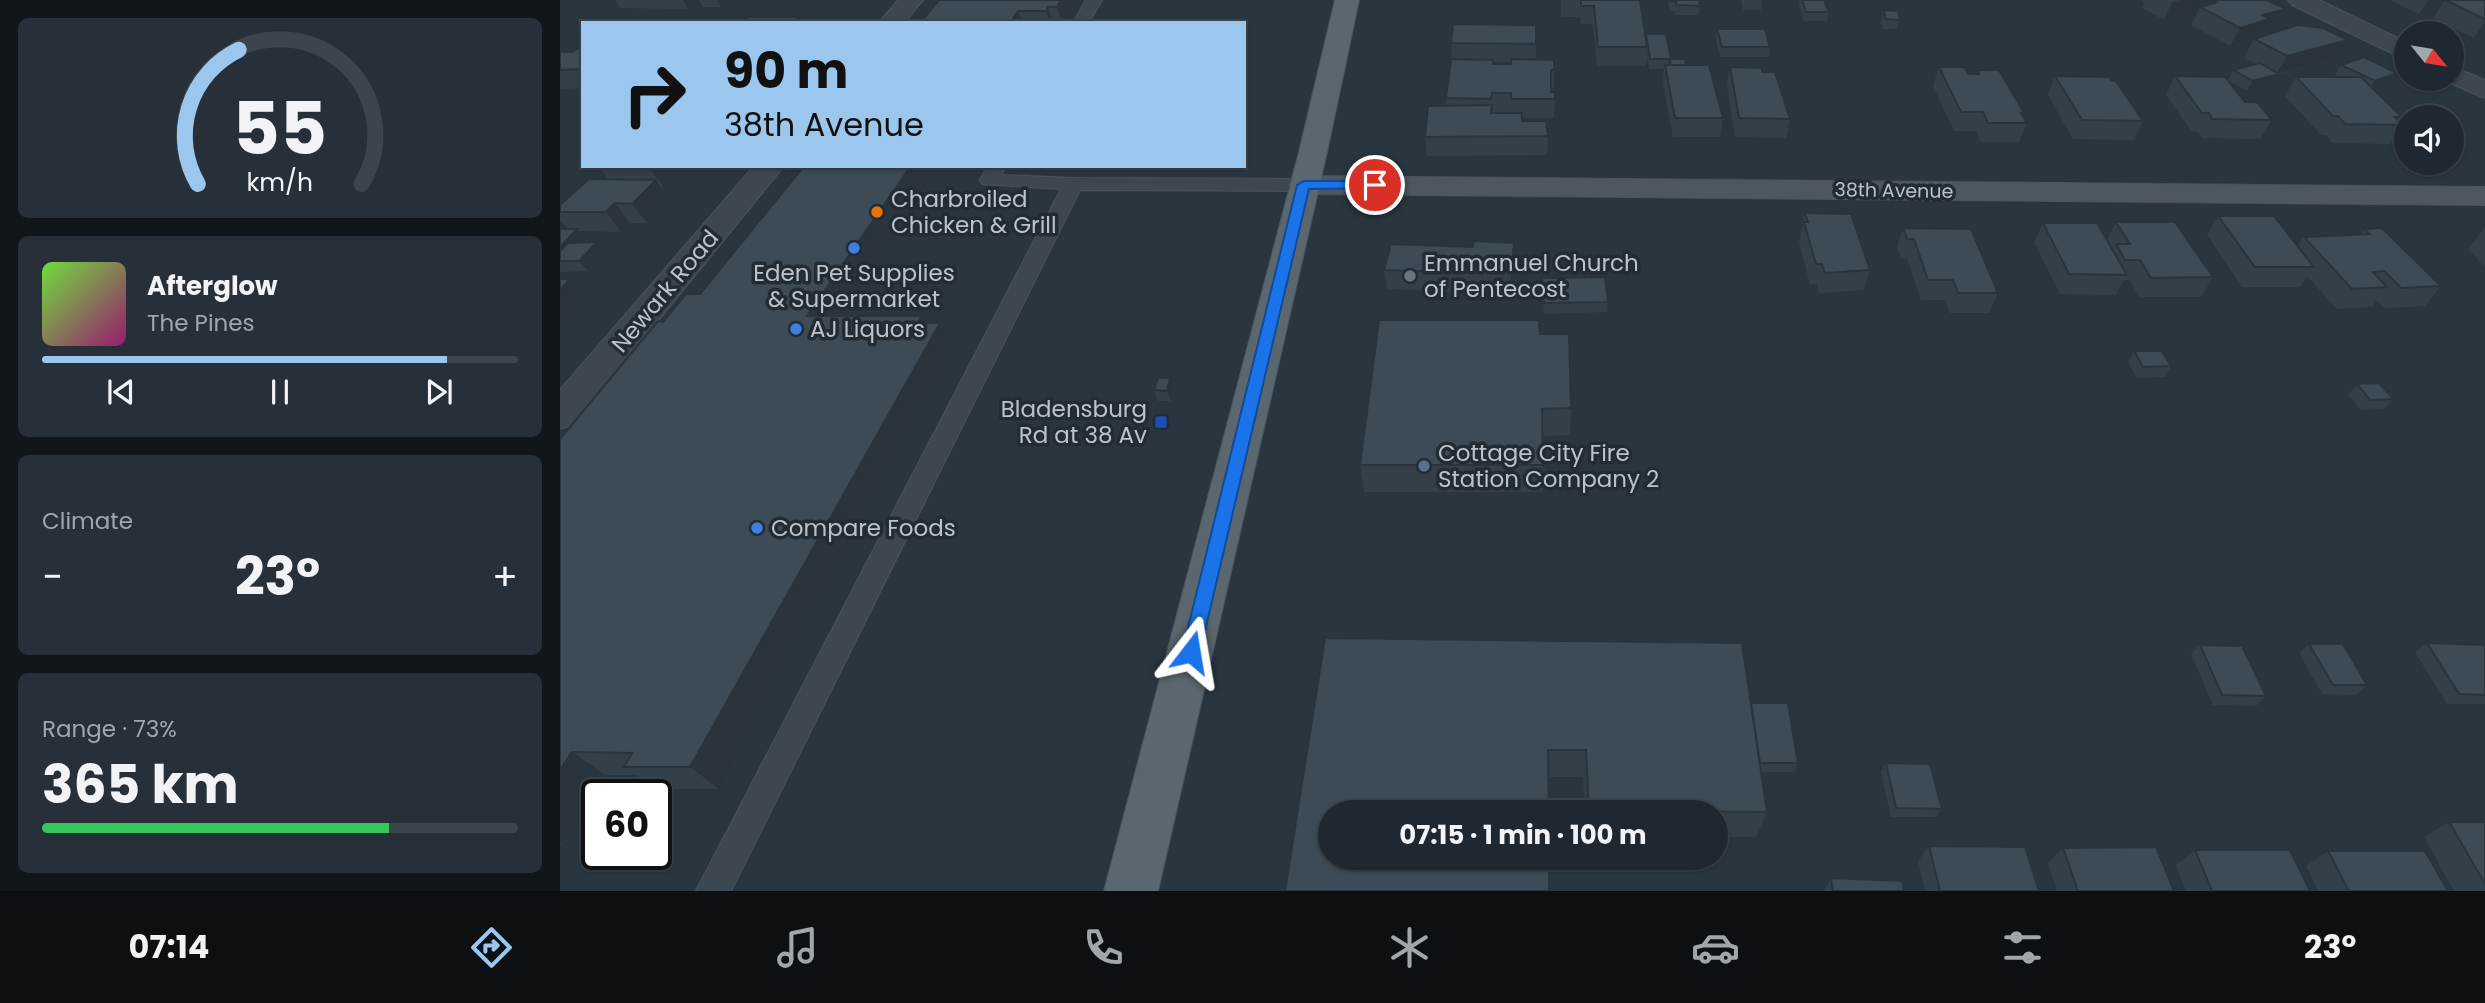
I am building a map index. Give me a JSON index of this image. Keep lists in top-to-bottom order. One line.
{"streets":{"main road":["38th Avenue"],"street":["Newark Road"]},"places":{"other":["Charbroiled Chicken & Grill","Eden Pet Supplies & Supermarket","Emmanuel Church of Pentecost","AJ Liquors","Cottage City Fire Station Company 2","Compare Foods"],"transit":["Bladensburg Rd at 38 Av"]},"north":"bottom right","page":{"turn":["90 m","38th Avenue"],"song":["Afterglow","The Pines"],"tile":["Climate",["Range · 73%","365 km"]],"heat":["−","23°","+"],"limit":"60","trip":"07:15 · 1 min · 100 m","tabs":["07:14","23°"],"gauge":["55","km/h"]}}
